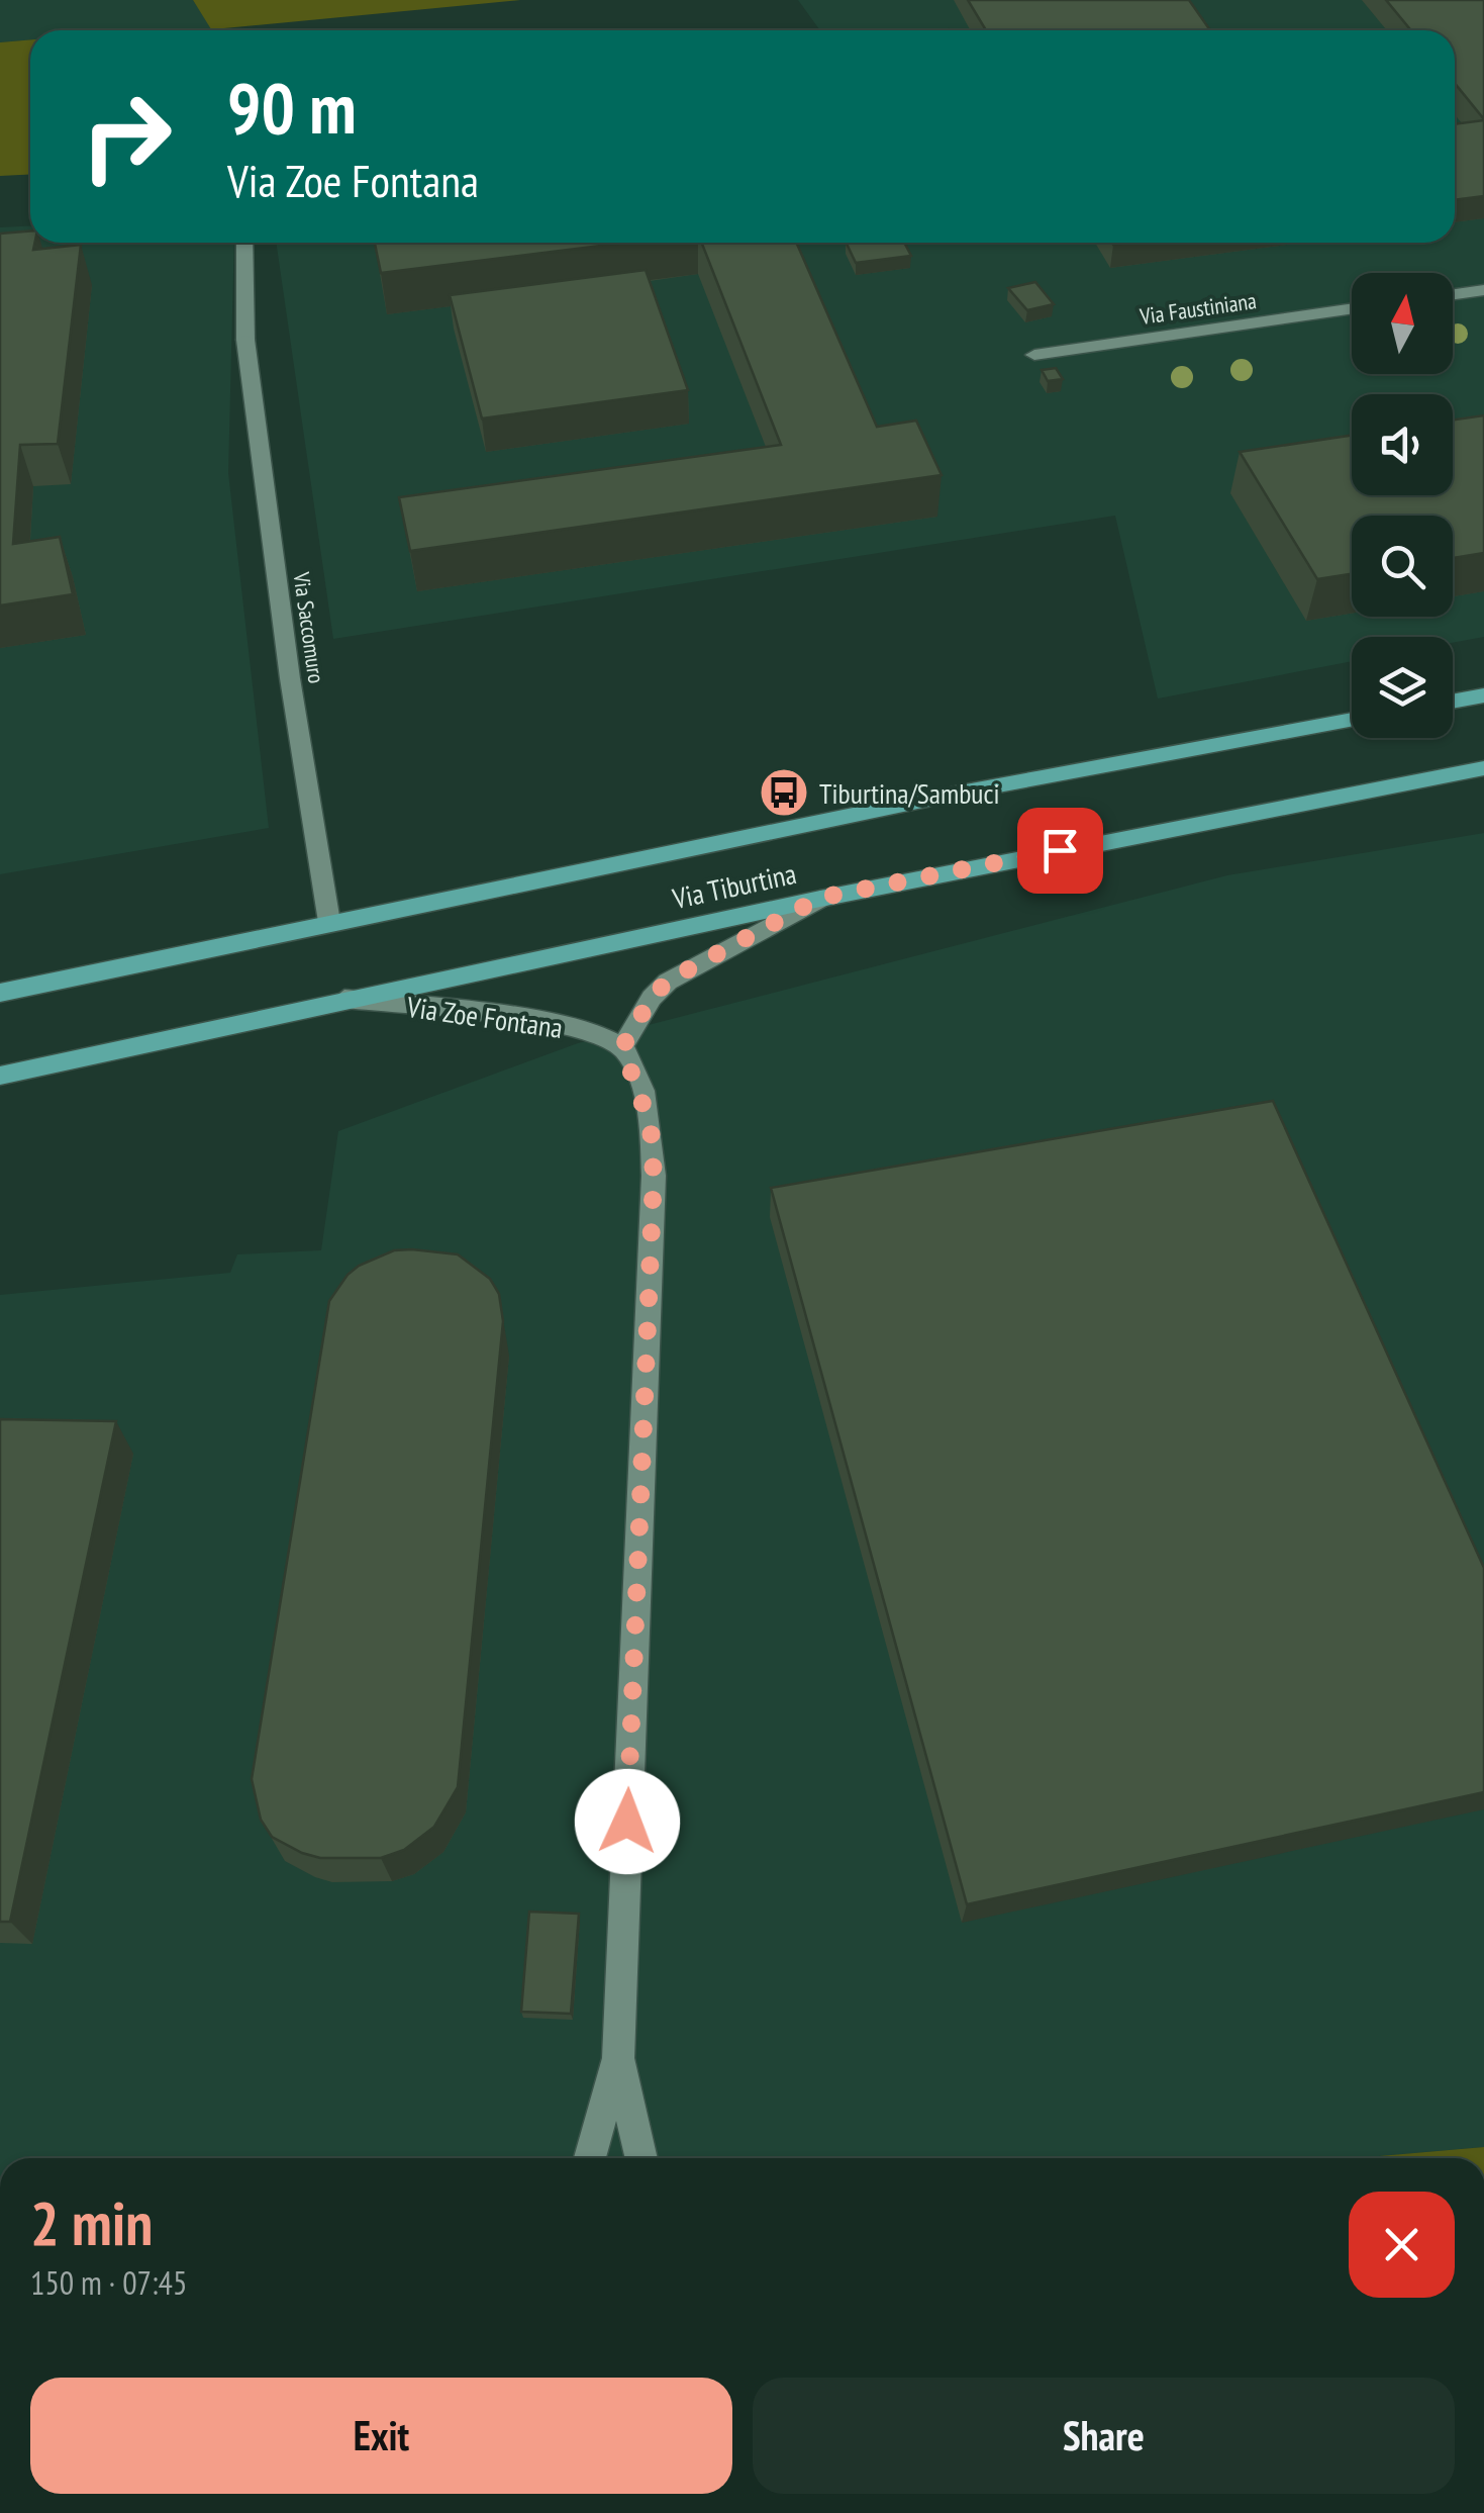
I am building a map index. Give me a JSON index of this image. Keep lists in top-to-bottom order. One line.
{"streets":{"main road":["Via Tiburtina"],"street":["Via Faustiniana","Via Saccomuro","Via Zoe Fontana"]},"crossings":[["Via Saccomuro","Via Tiburtina"],["Via Tiburtina","Via Zoe Fontana"]],"places":{"bus stop":["Tiburtina/Sambuci"]},"north":"top","page":{"turn":["90 m","Via Zoe Fontana"],"heading":["2 min","150 m · 07:45"],"buttons":["Exit","Share"]}}
